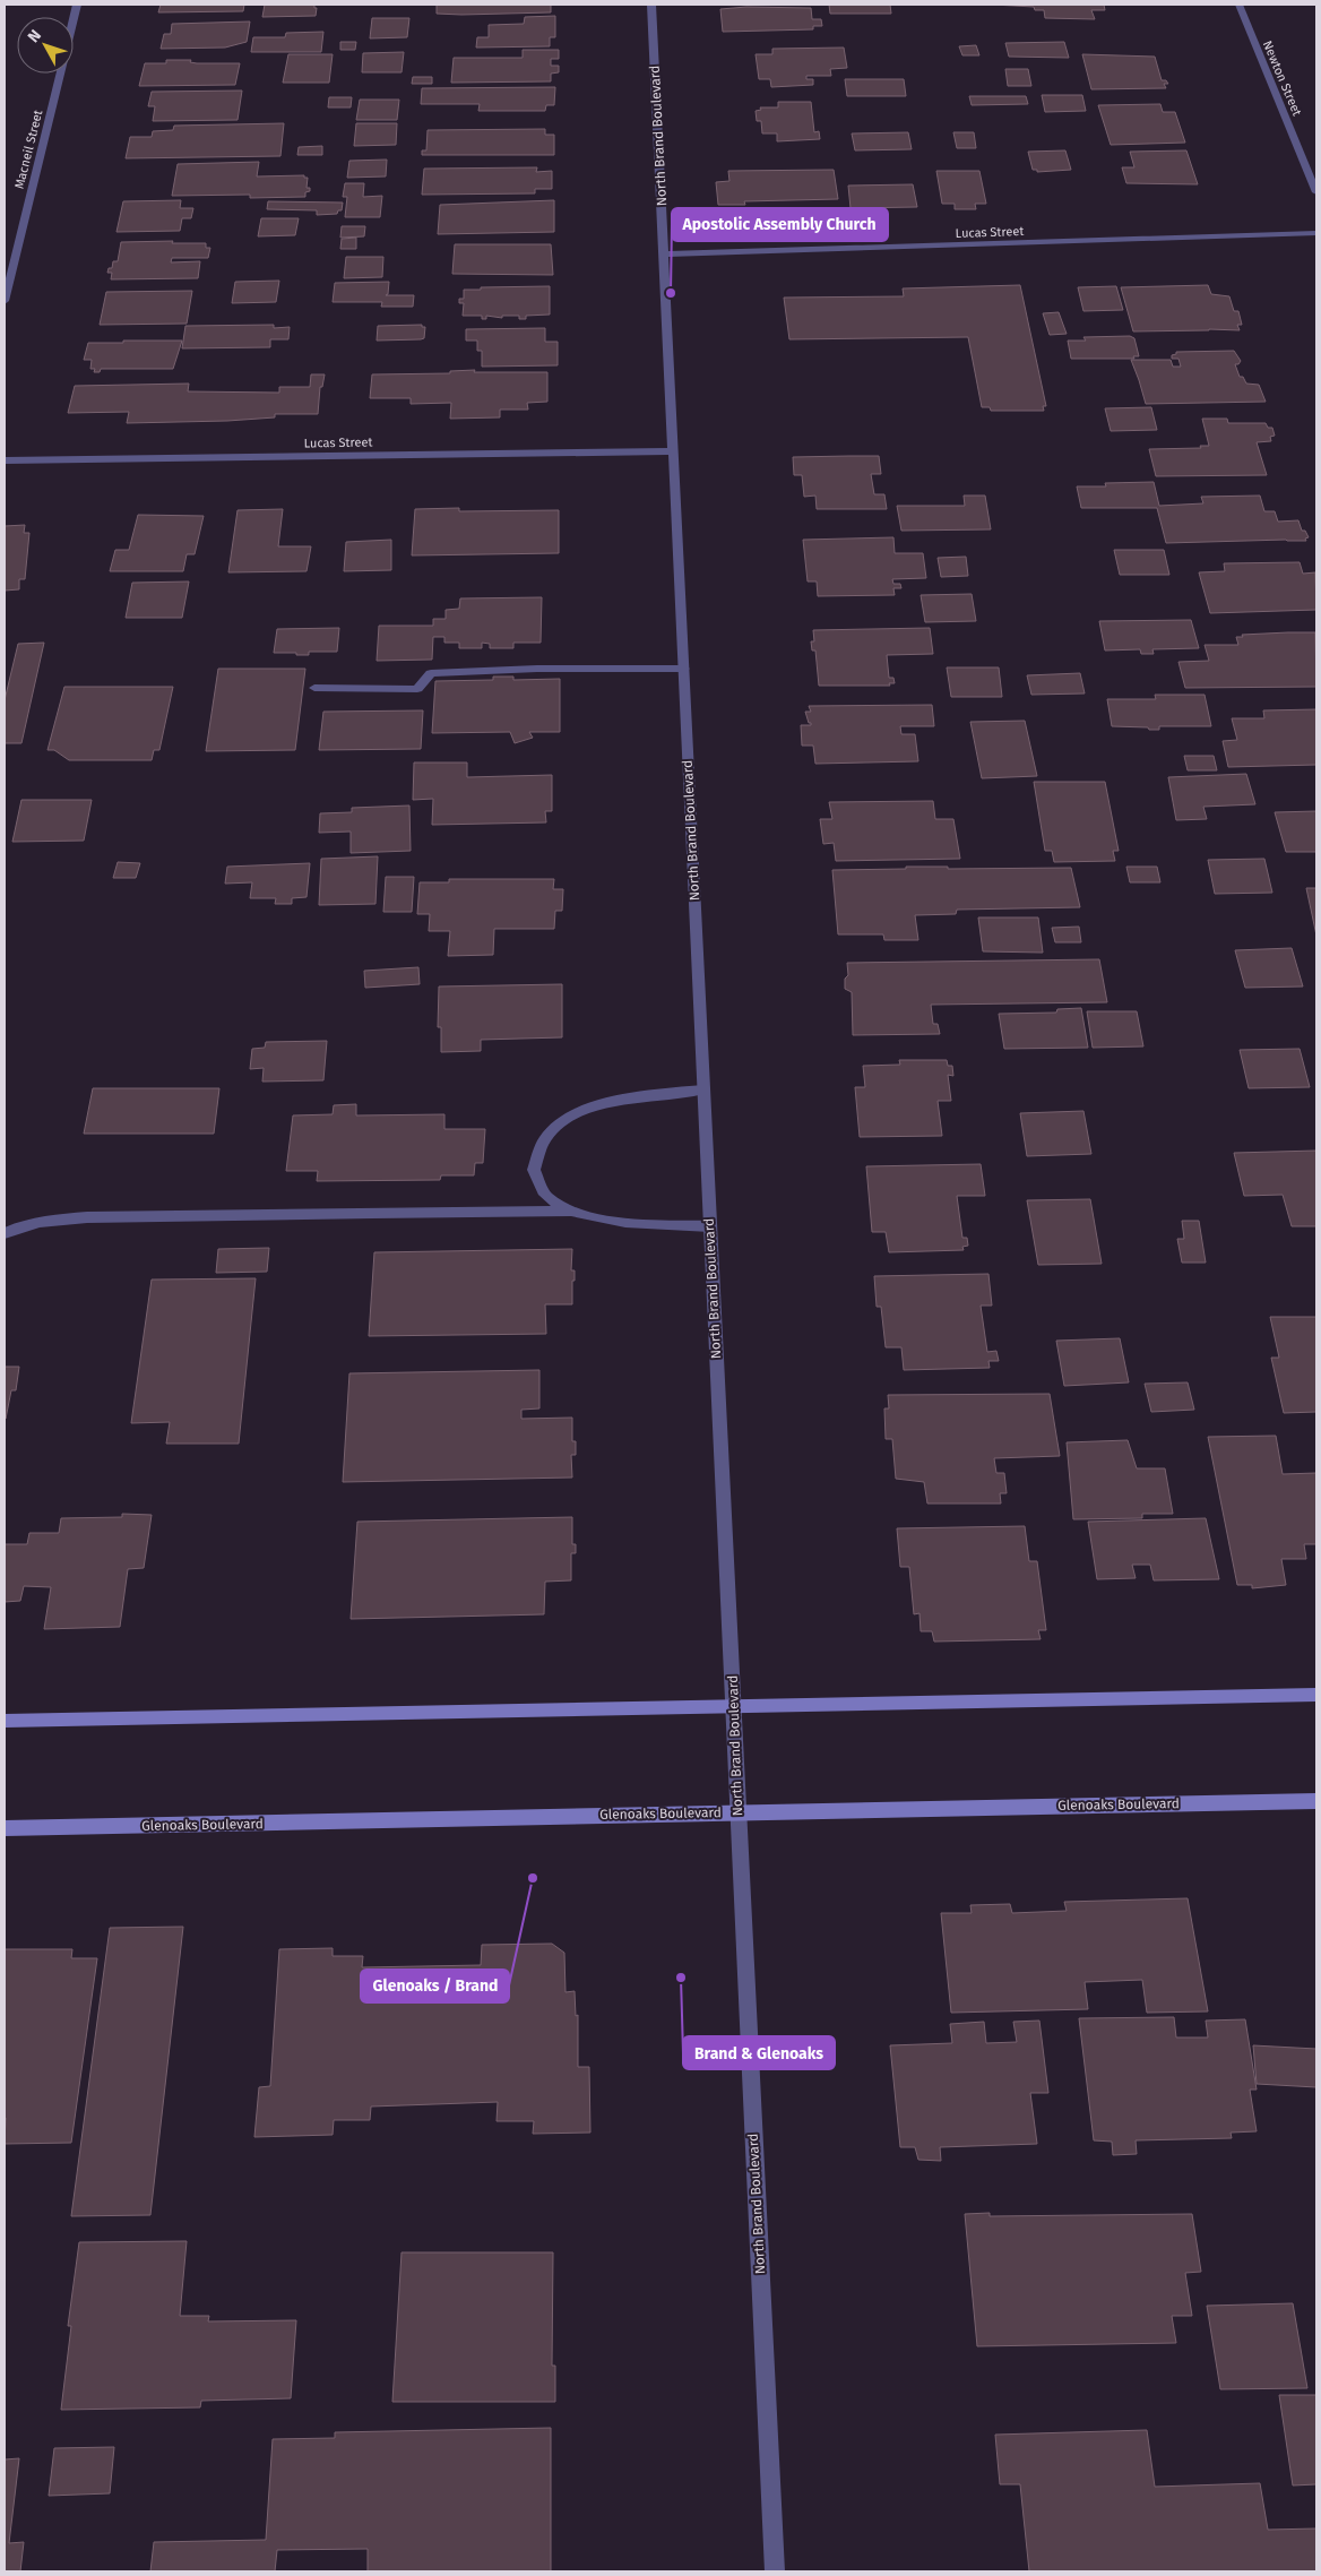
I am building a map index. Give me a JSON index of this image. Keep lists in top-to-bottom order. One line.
{"streets":{"main road":["Glenoaks Boulevard"],"street":["Newton Street","North Brand Boulevard","Macneil Street","Lucas Street"]},"crossings":[["North Brand Boulevard","Lucas Street"],["North Brand Boulevard","Glenoaks Boulevard"]],"places":["Apostolic Assembly Church","Glenoaks / Brand","Brand & Glenoaks"],"north":"top left"}
